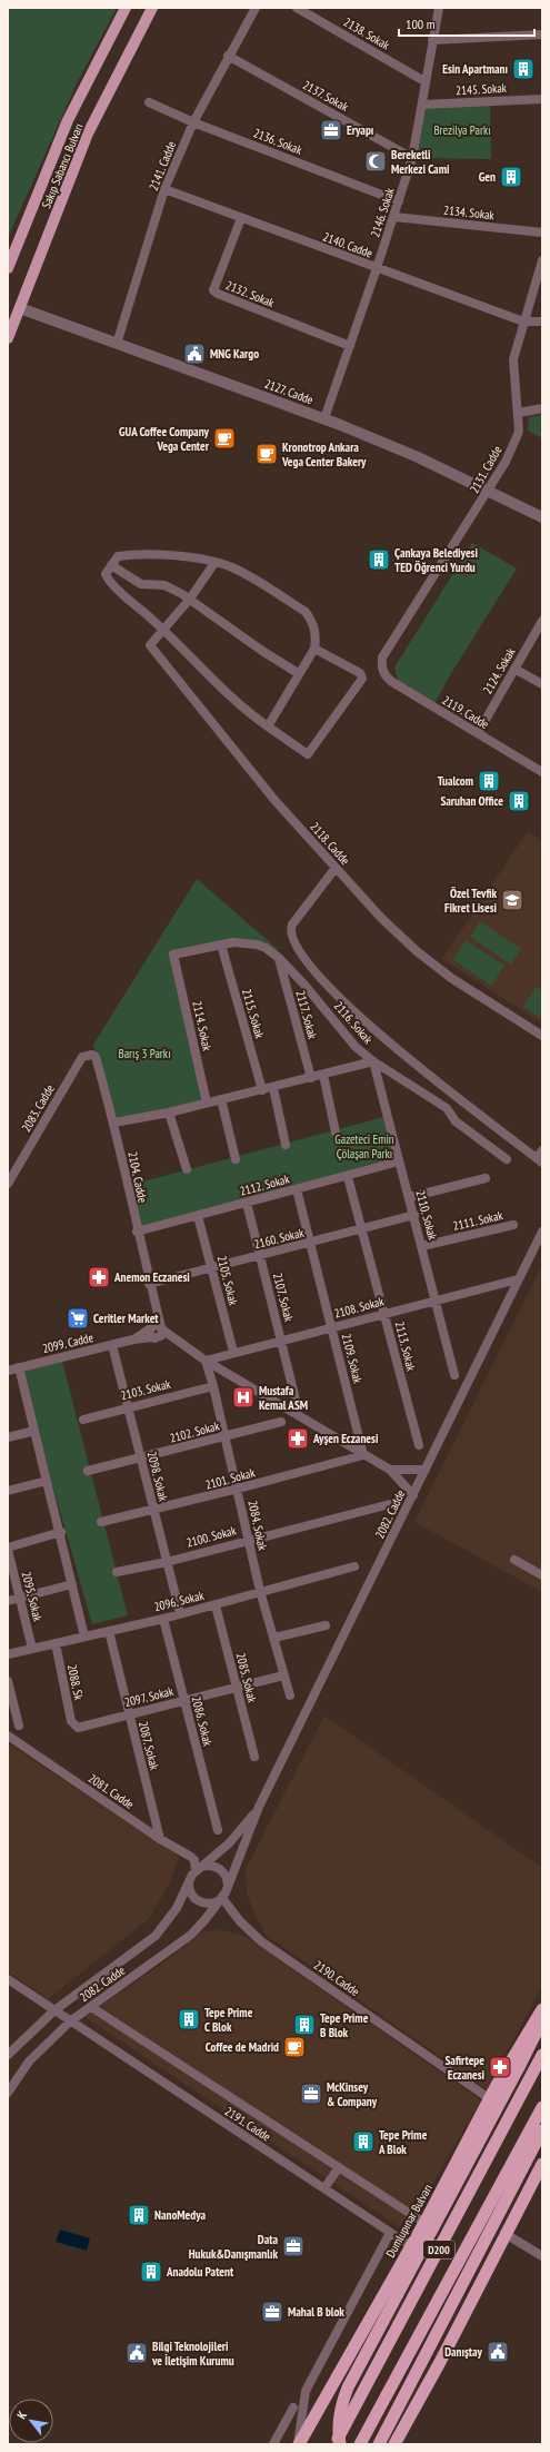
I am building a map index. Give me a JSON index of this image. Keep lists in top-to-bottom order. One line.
{"streets":{"highway":["Dumlupınar Bulvarı","D200"],"main road":["Sakıp Sabancı Bulvarı"],"street":["2138. Sokak","2145. Sokak","2137. Sokak","2136. Sokak","2141. Cadde","2146. Sokak","2134. Sokak","2140. Cadde","2132. Sokak","2127. Cadde","2131. Cadde","2124. Sokak","2119. Cadde","2118. Cadde","2115. Sokak","2117. Sokak","2116. Sokak","2114. Sokak","2083. Cadde","2104. Cadde","2112. Sokak","2110. Sokak","2111. Sokak","2160. Sokak","2105. Sokak","2107. Sokak","2108. Sokak","2099. Cadde","2113. Sokak","2109. Sokak","2103. Sokak","2102. Sokak","2098. Sokak","2101. Sokak","2082. Cadde","2084. Sokak","2100. Sokak","2095. Sokak","2096. Sokak","2085. Sokak","2088. Sk","2097. Sokak","2086. Sokak","2087. Sokak","2081. Cadde","2190. Cadde","2191. Cadde"]},"crossings":[["2138. Sokak","2146. Sokak"],["2145. Sokak","2146. Sokak"],["2137. Sokak","2141. Cadde"],["2137. Sokak","2146. Sokak"],["2136. Sokak","2141. Cadde"],["2136. Sokak","2146. Sokak"],["Sakıp Sabancı Bulvarı","2127. Cadde"],["2141. Cadde","2140. Cadde"],["2141. Cadde","2127. Cadde"],["2146. Sokak","2134. Sokak"],["2146. Sokak","2140. Cadde"],["2146. Sokak","2132. Sokak"],["2146. Sokak","2127. Cadde"],["2140. Cadde","2132. Sokak"],["2140. Cadde","2131. Cadde"],["2127. Cadde","2131. Cadde"],["2131. Cadde","2119. Cadde"],["2124. Sokak","2119. Cadde"],["2115. Sokak","2116. Sokak"],["2117. Sokak","2116. Sokak"],["2116. Sokak","2114. Sokak"],["2116. Sokak","2110. Sokak"],["2083. Cadde","2104. Cadde"],["2104. Cadde","2112. Sokak"],["2104. Cadde","2160. Sokak"],["2104. Cadde","2099. Cadde"],["2112. Sokak","2110. Sokak"],["2112. Sokak","2105. Sokak"],["2112. Sokak","2107. Sokak"],["2112. Sokak","2113. Sokak"],["2112. Sokak","2109. Sokak"],["2110. Sokak","2111. Sokak"],["2110. Sokak","2160. Sokak"],["2110. Sokak","2108. Sokak"],["2160. Sokak","2105. Sokak"],["2160. Sokak","2107. Sokak"],["2160. Sokak","2113. Sokak"],["2160. Sokak","2109. Sokak"],["2105. Sokak","2108. Sokak"],["2107. Sokak","2108. Sokak"],["2108. Sokak","2113. Sokak"],["2108. Sokak","2109. Sokak"],["2108. Sokak","2082. Cadde"],["2108. Sokak","2084. Sokak"],["2099. Cadde","2098. Sokak"],["2109. Sokak","2101. Sokak"],["2103. Sokak","2098. Sokak"],["2103. Sokak","2084. Sokak"],["2102. Sokak","2098. Sokak"],["2102. Sokak","2084. Sokak"],["2098. Sokak","2101. Sokak"],["2098. Sokak","2100. Sokak"],["2098. Sokak","2096. Sokak"],["2101. Sokak","2084. Sokak"],["2082. Cadde","2081. Cadde"],["2082. Cadde","2190. Cadde"],["2082. Cadde","2191. Cadde"],["2084. Sokak","2100. Sokak"],["2084. Sokak","2096. Sokak"],["2084. Sokak","2097. Sokak"],["2095. Sokak","2096. Sokak"],["2096. Sokak","2085. Sokak"],["2096. Sokak","2088. Sk"],["2096. Sokak","2086. Sokak"],["2096. Sokak","2087. Sokak"],["2085. Sokak","2097. Sokak"],["2088. Sk","2097. Sokak"],["2097. Sokak","2086. Sokak"],["2097. Sokak","2087. Sokak"],["2087. Sokak","2081. Cadde"],["2081. Cadde","2190. Cadde"],["2190. Cadde","Dumlupınar Bulvarı"],["2191. Cadde","Dumlupınar Bulvarı"]],"parks":["Brezilya Parkı","Barış 3 Parkı","Gazeteci Emin Çölaşan Parkı"],"places":{"building":["Esin Apartmanı","Gen","Çankaya Belediyesi TED Öğrenci Yurdu","Tualcom","Saruhan Office","Tepe Prime C Blok","Tepe Prime B Blok","Tepe Prime A Blok","NanoMedya","Anadolu Patent"],"office":["Eryapı","McKinsey & Company","Data Hukuk&Danışmanlık","Mahal B blok"],"mosque":["Bereketli Merkezi Cami"],"public building":["MNG Kargo","Danıştay","Bilgi Teknolojileri ve İletişim Kurumu"],"cafe":["GUA Coffee Company Vega Center","Kronotrop Ankara Vega Center Bakery","Coffee de Madrid"],"school or university":["Özel Tevfik Fikret Lisesi"],"pharmacy":["Anemon Eczanesi","Ayşen Eczanesi","Safirtepe Eczanesi"],"supermarket":["Ceritler Market"],"hospital":["Mustafa Kemal ASM"]},"scale_bar":"100 m","north":"top left"}
